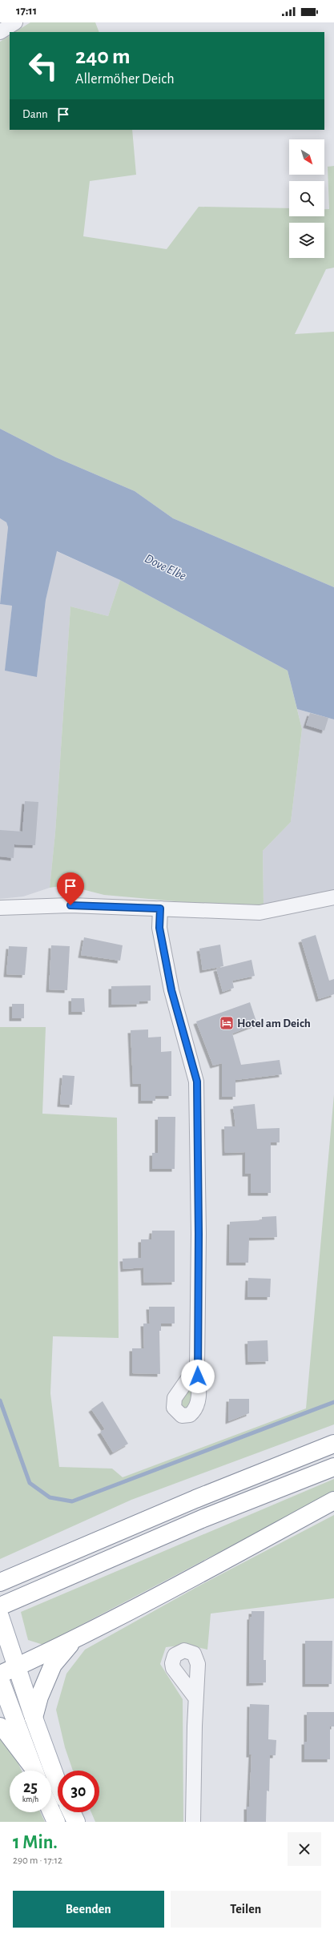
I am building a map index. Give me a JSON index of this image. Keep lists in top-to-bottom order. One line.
{"water":["Dove Elbe"],"places":{"hotel":["Hotel am Deich"]},"north":"bottom right","page":{"status":"17:11","turn":["240 m","Allermöher Deich"],"then":"Dann","speed":"25 km/h","limit":"30","heading":["1 Min.","290 m · 17:12"],"buttons":["Beenden","Teilen"]}}
